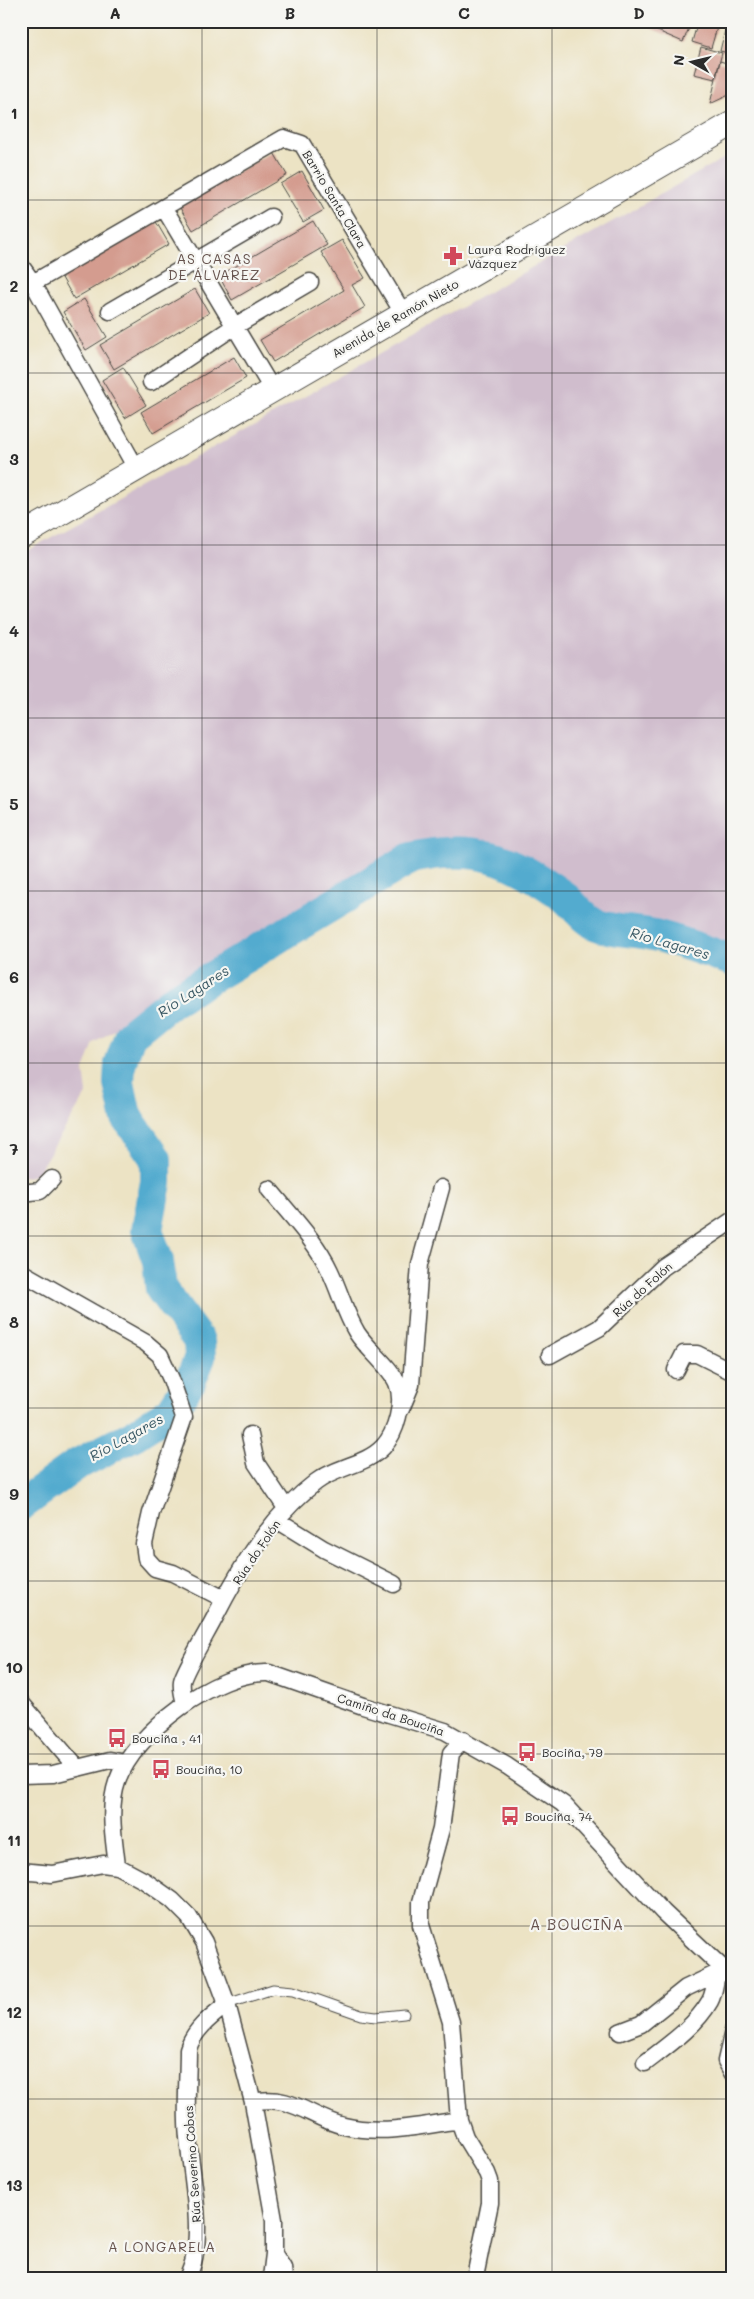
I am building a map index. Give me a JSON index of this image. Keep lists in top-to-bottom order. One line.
{"streets":{"main road":["Avenida de Ramón Nieto"],"street":["Barrio Santa Clara","Rúa do Folón","Camiño da Bouciña","Rúa Severino Cobas"]},"crossings":[["Barrio Santa Clara","Avenida de Ramón Nieto"],["Rúa do Folón","Camiño da Bouciña"]],"districts":["AS CASAS DE ÁLVAREZ","A BOUCIÑA","A LONGARELA"],"water":["Río Lagares"],"places":{"pharmacy":["Laura Rodríguez Vázquez"],"bus stop":["Bouciña , 41","Bociña, 79","Bouciña, 10","Bouciña, 74"]},"north":"left","grid":{"columns":["A","B","C","D"],"rows":["1","2","3","4","5","6","7","8","9","10","11","12","13"]}}
